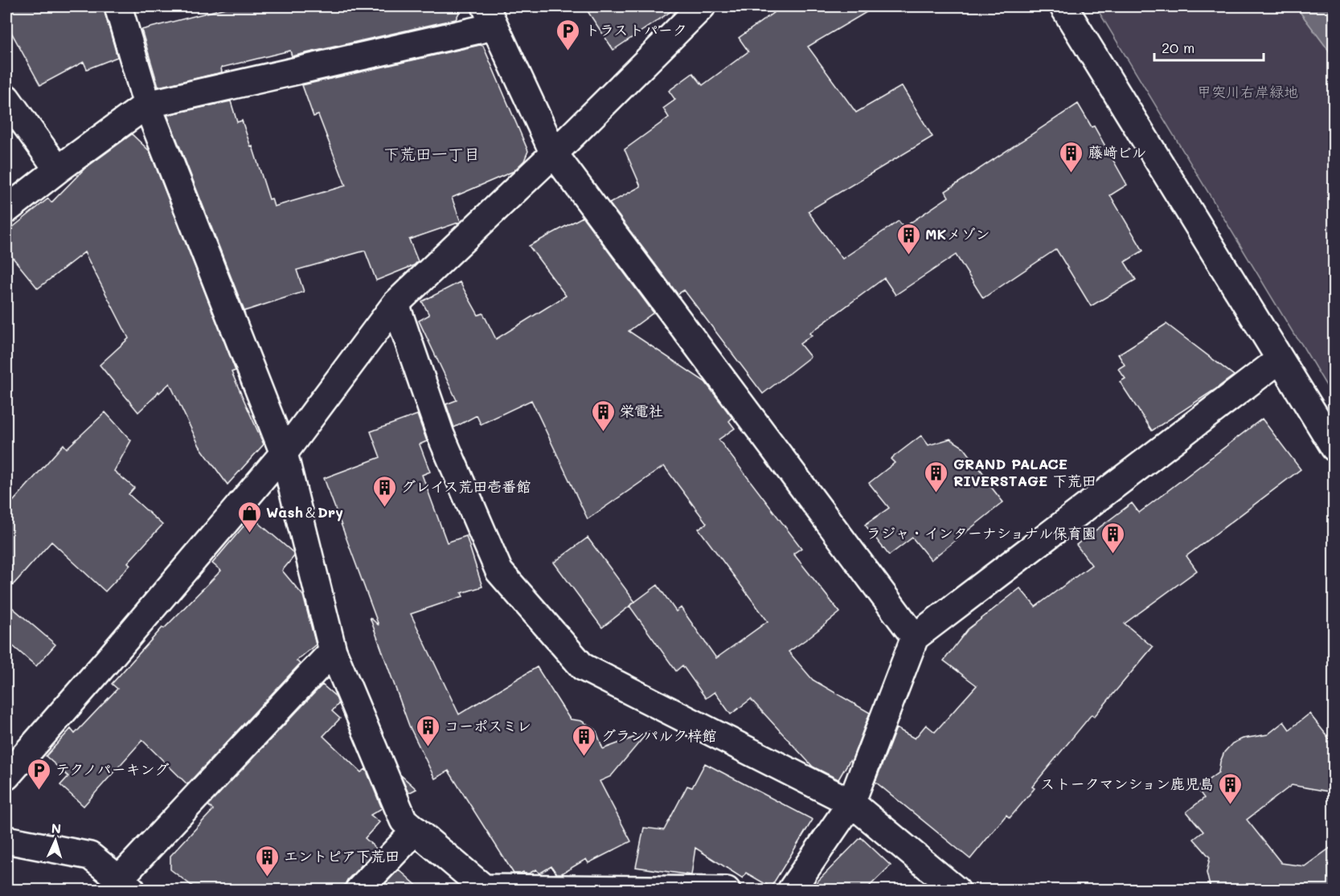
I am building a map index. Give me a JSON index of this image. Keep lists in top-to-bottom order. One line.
{"districts":["下荒田一丁目"],"parks":["甲突川右岸緑地"],"places":{"parking":["トラストパーク","テクノパーキング"],"building":["藤﨑ビル","MKメゾン","栄電社","GRAND PALACE RIVERSTAGE 下荒田","グレイス荒田壱番館","ラジャ・インターナショナル保育園","コーポスミレ","グランパルク梓館","ストークマンション鹿児島","エントピア下荒田"],"shop":["Wash＆Dry"]},"scale_bar":"20 m","north":"top"}
